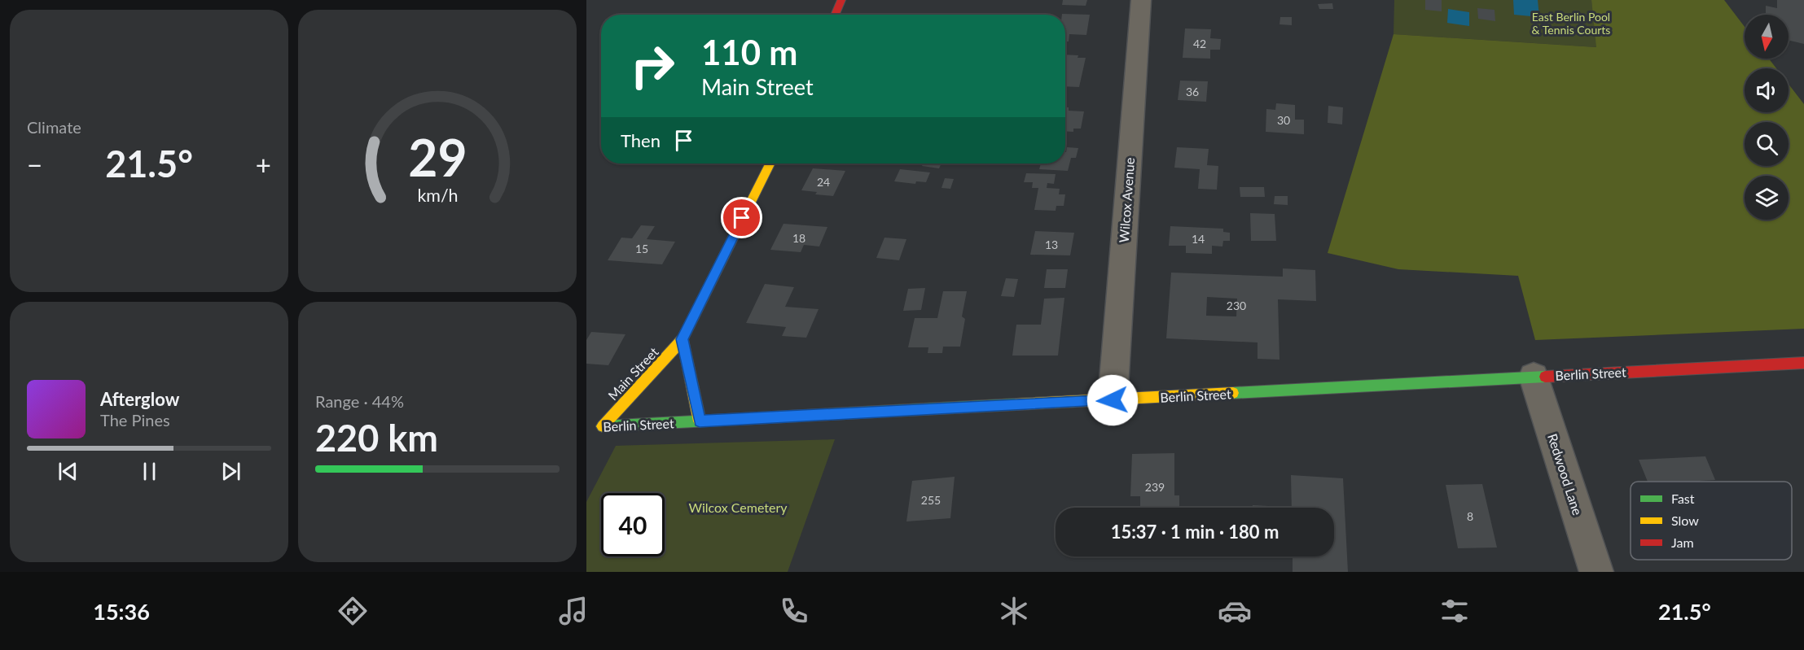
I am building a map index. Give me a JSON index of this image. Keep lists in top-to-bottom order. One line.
{"streets":{"street":["Wilcox Avenue","Main Street","Berlin Street","Redwood Lane"]},"crossings":[["Wilcox Avenue","Berlin Street"],["Main Street","Berlin Street"],["Berlin Street","Redwood Lane"]],"parks":["East Berlin Pool & Tennis Courts","Wilcox Cemetery"],"house_numbers":["42","36","30","24","18","14","13","15","230","239","255","8"],"legend":["Fast","Slow","Jam"],"north":"bottom","page":{"tile":["Climate",["Range · 44%","220 km"]],"turn":["110 m","Main Street"],"then":"Then","heat":["−","21.5°","+"],"song":["Afterglow","The Pines"],"limit":"40","trip":"15:37 · 1 min · 180 m","tabs":["15:36","21.5°"],"gauge":["29","km/h"]}}
